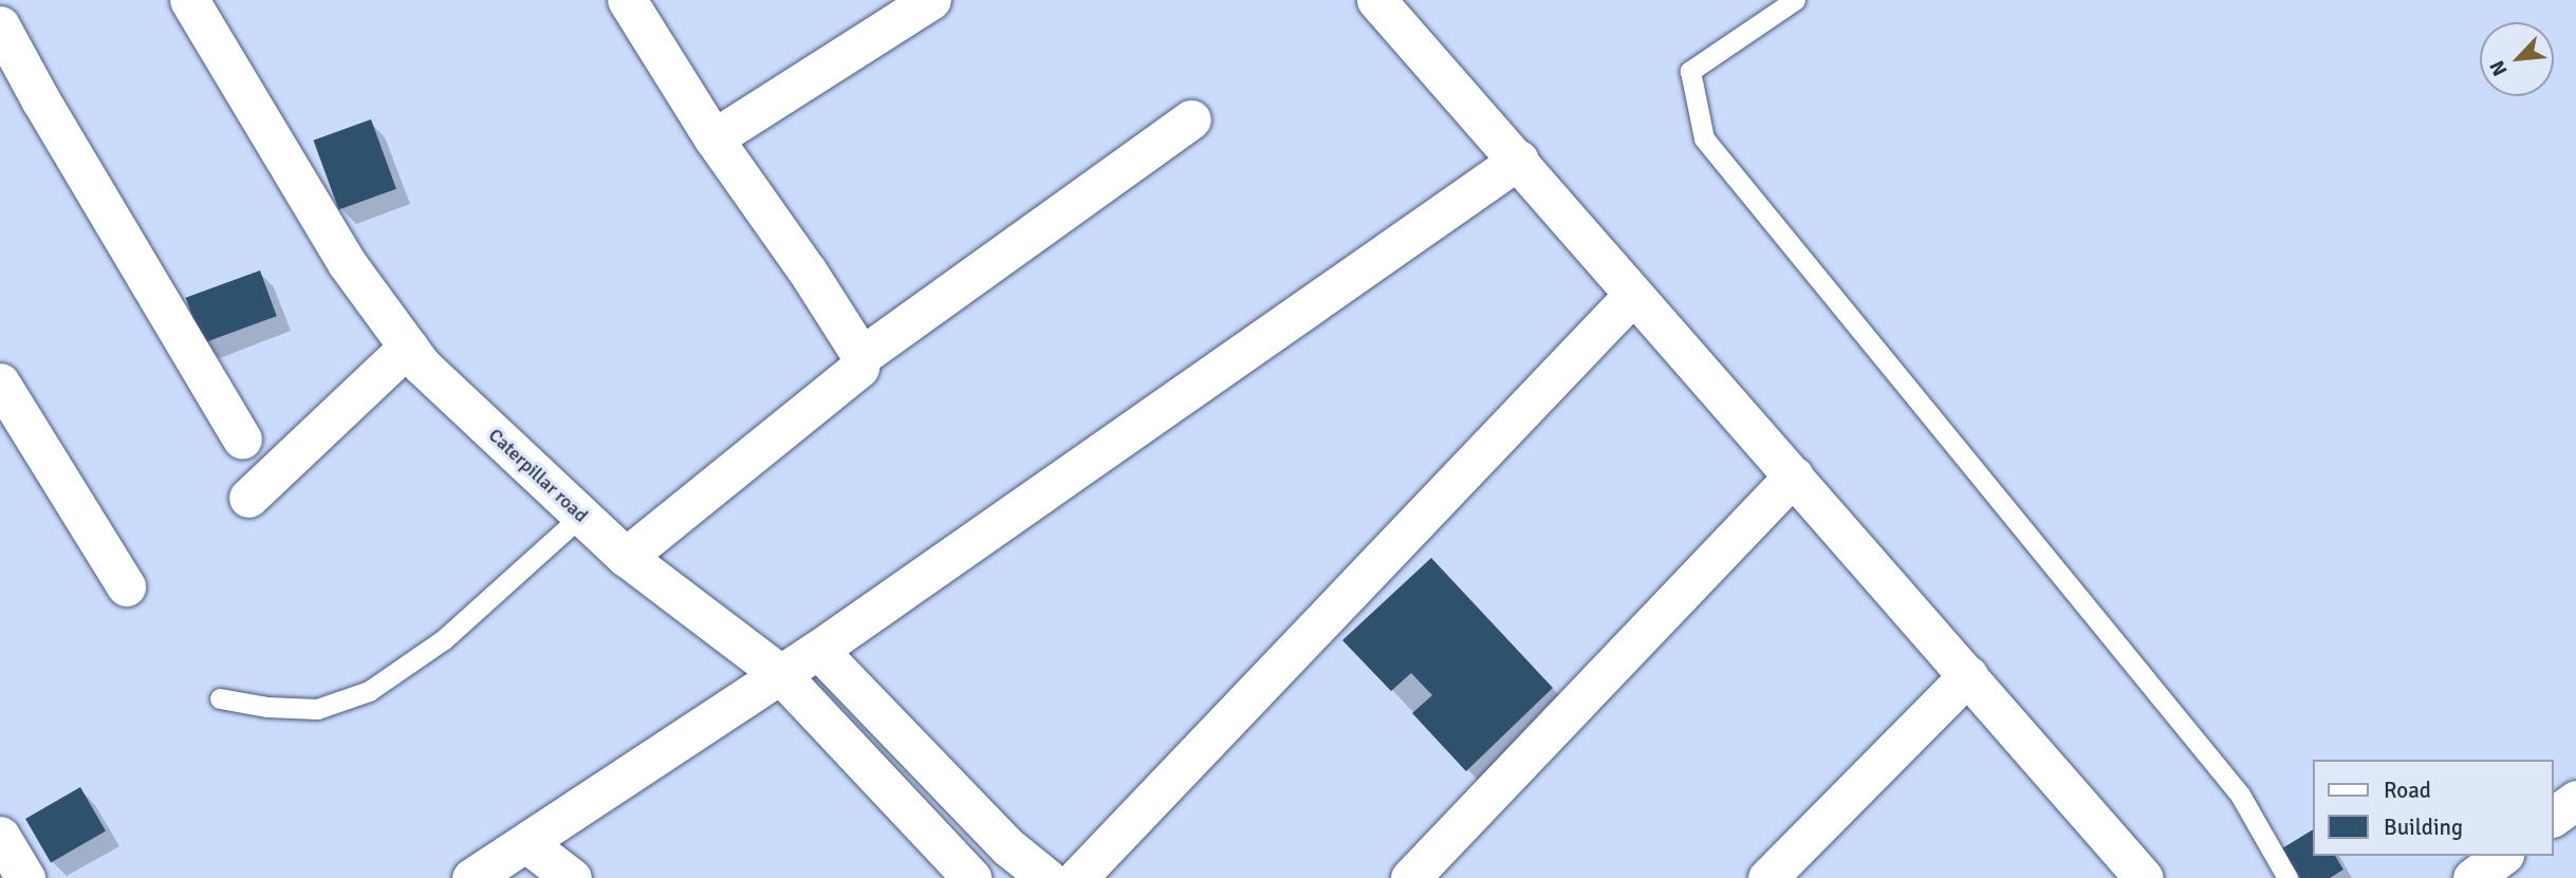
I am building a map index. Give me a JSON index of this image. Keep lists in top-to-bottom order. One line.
{"streets":{"street":["Caterpillar road"]},"legend":["Road","Building"],"north":"bottom left"}
